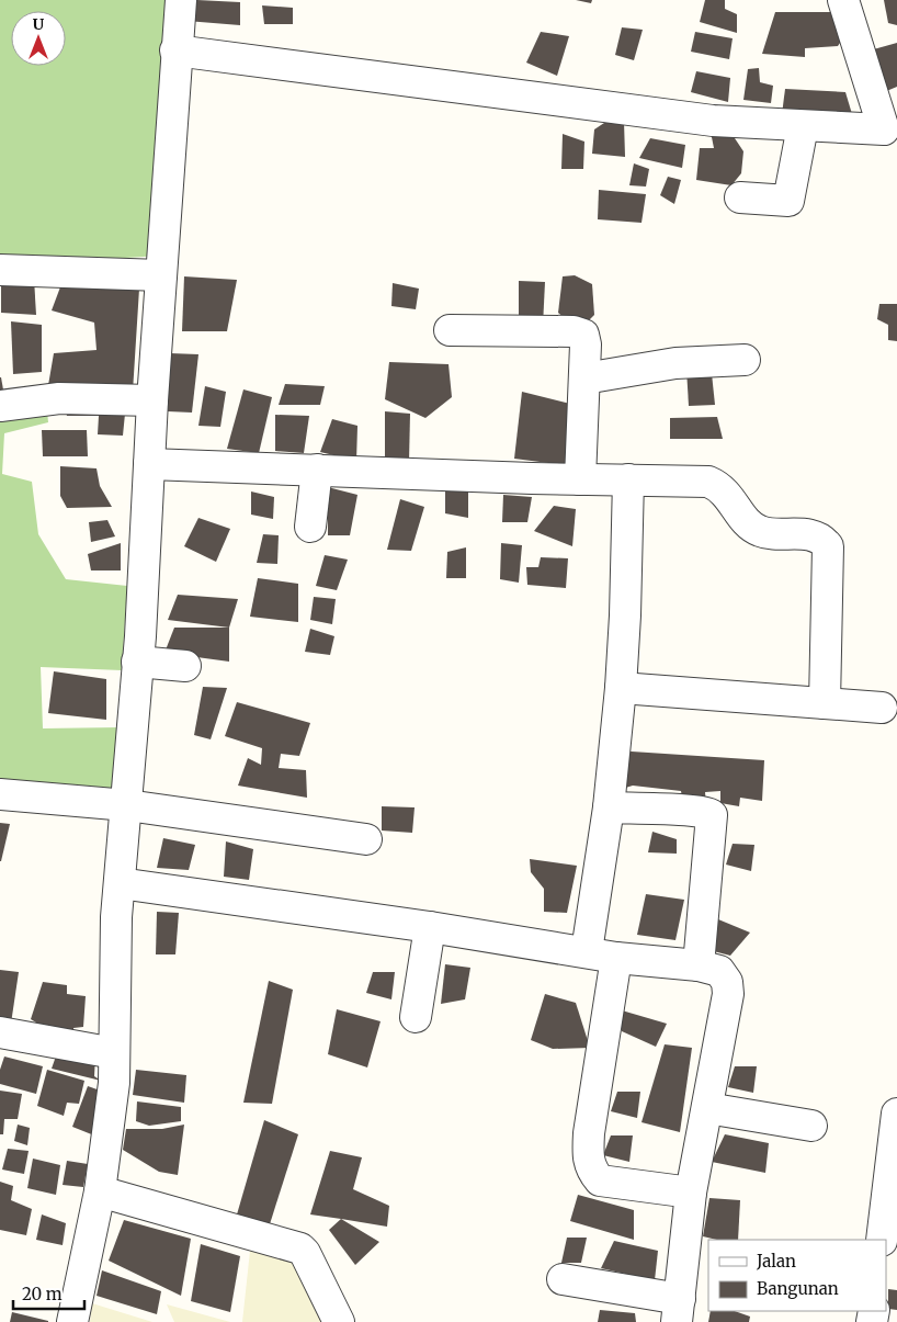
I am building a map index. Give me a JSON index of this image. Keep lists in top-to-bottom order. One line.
{"legend":["Jalan","Bangunan"],"scale_bar":"20 m","north":"top"}
